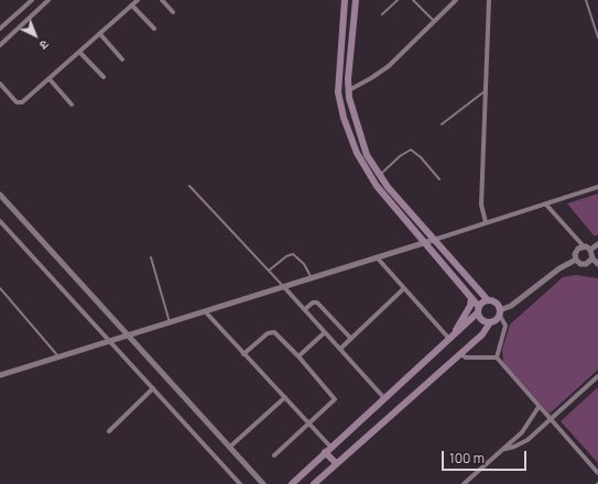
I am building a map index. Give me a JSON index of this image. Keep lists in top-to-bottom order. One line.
{"scale_bar":"100 m","north":"bottom right"}
